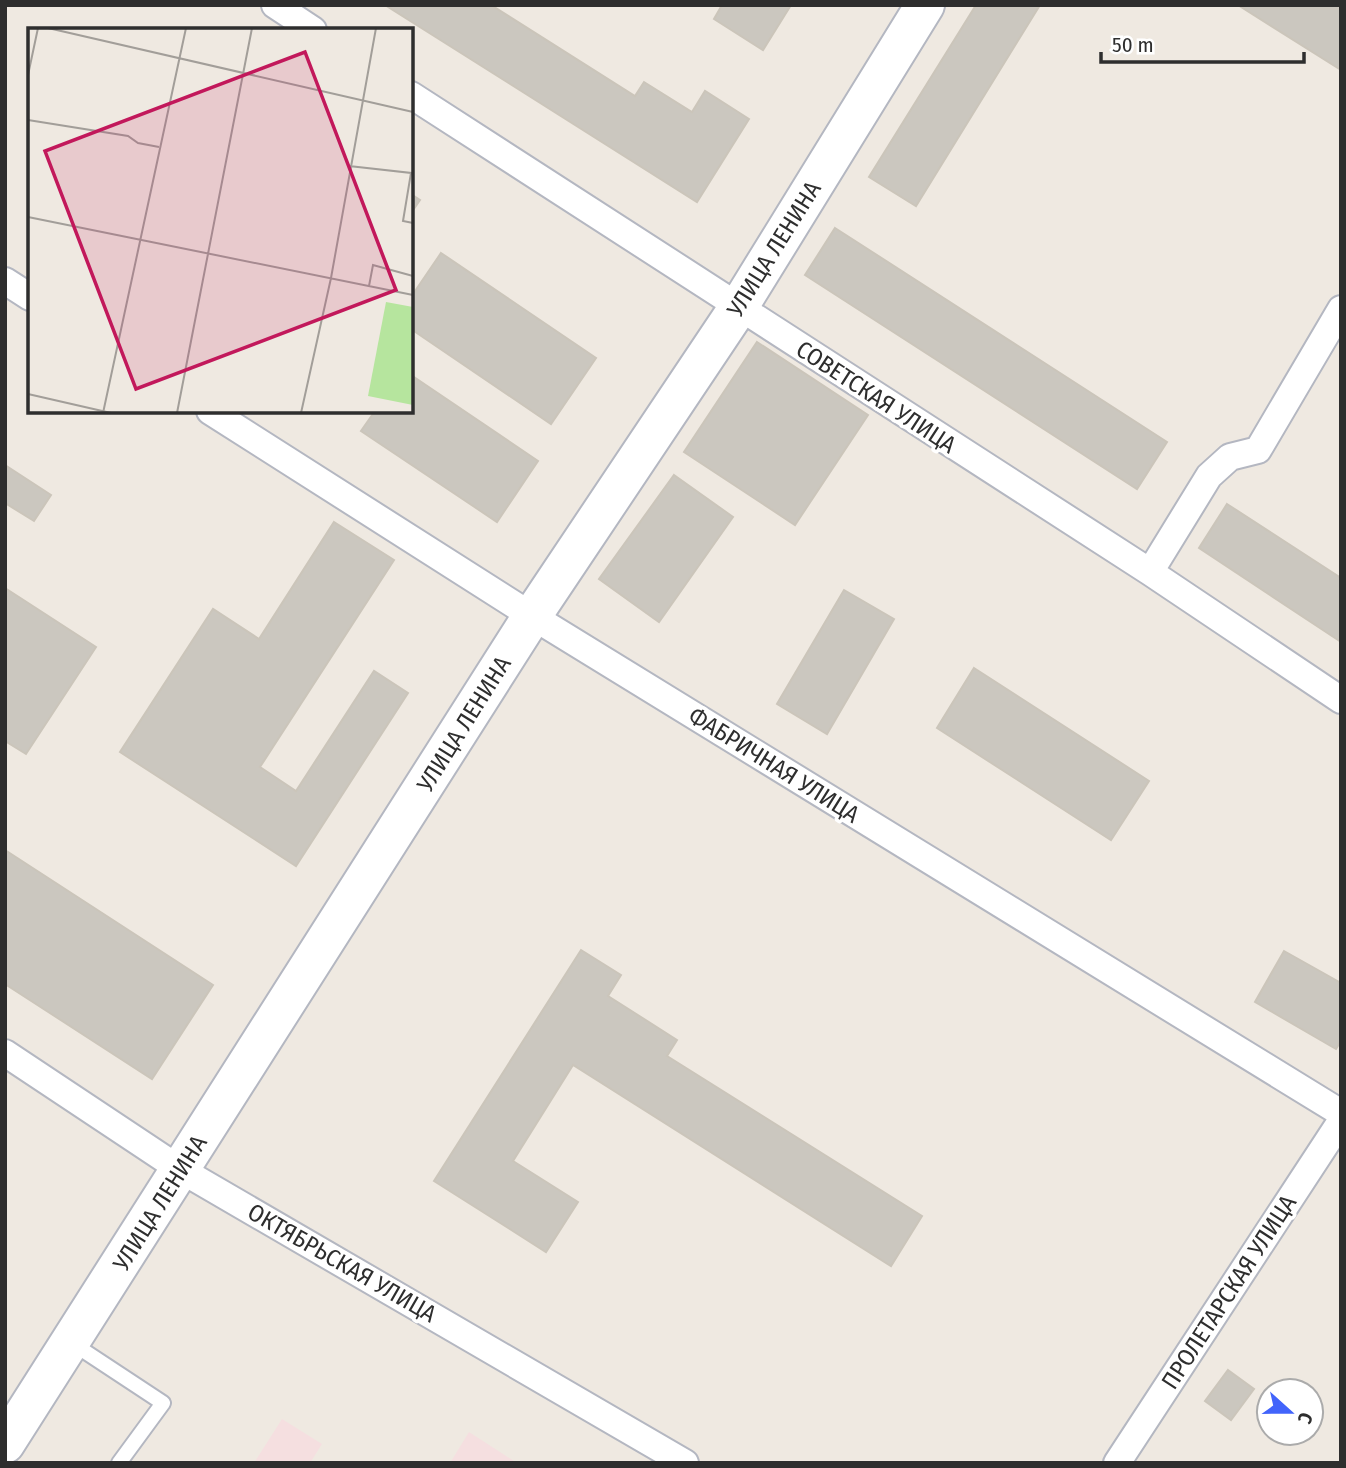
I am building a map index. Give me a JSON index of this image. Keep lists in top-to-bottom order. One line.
{"streets":{"street":["УЛИЦА ЛЕНИНА","СОВЕТСКАЯ УЛИЦА","ФАБРИЧНАЯ УЛИЦА","ОКТЯБРЬСКАЯ УЛИЦА","ПРОЛЕТАРСКАЯ УЛИЦА"]},"crossings":[["УЛИЦА ЛЕНИНА","СОВЕТСКАЯ УЛИЦА"],["УЛИЦА ЛЕНИНА","ФАБРИЧНАЯ УЛИЦА"],["УЛИЦА ЛЕНИНА","ОКТЯБРЬСКАЯ УЛИЦА"]],"scale_bar":"50 m","north":"right"}
